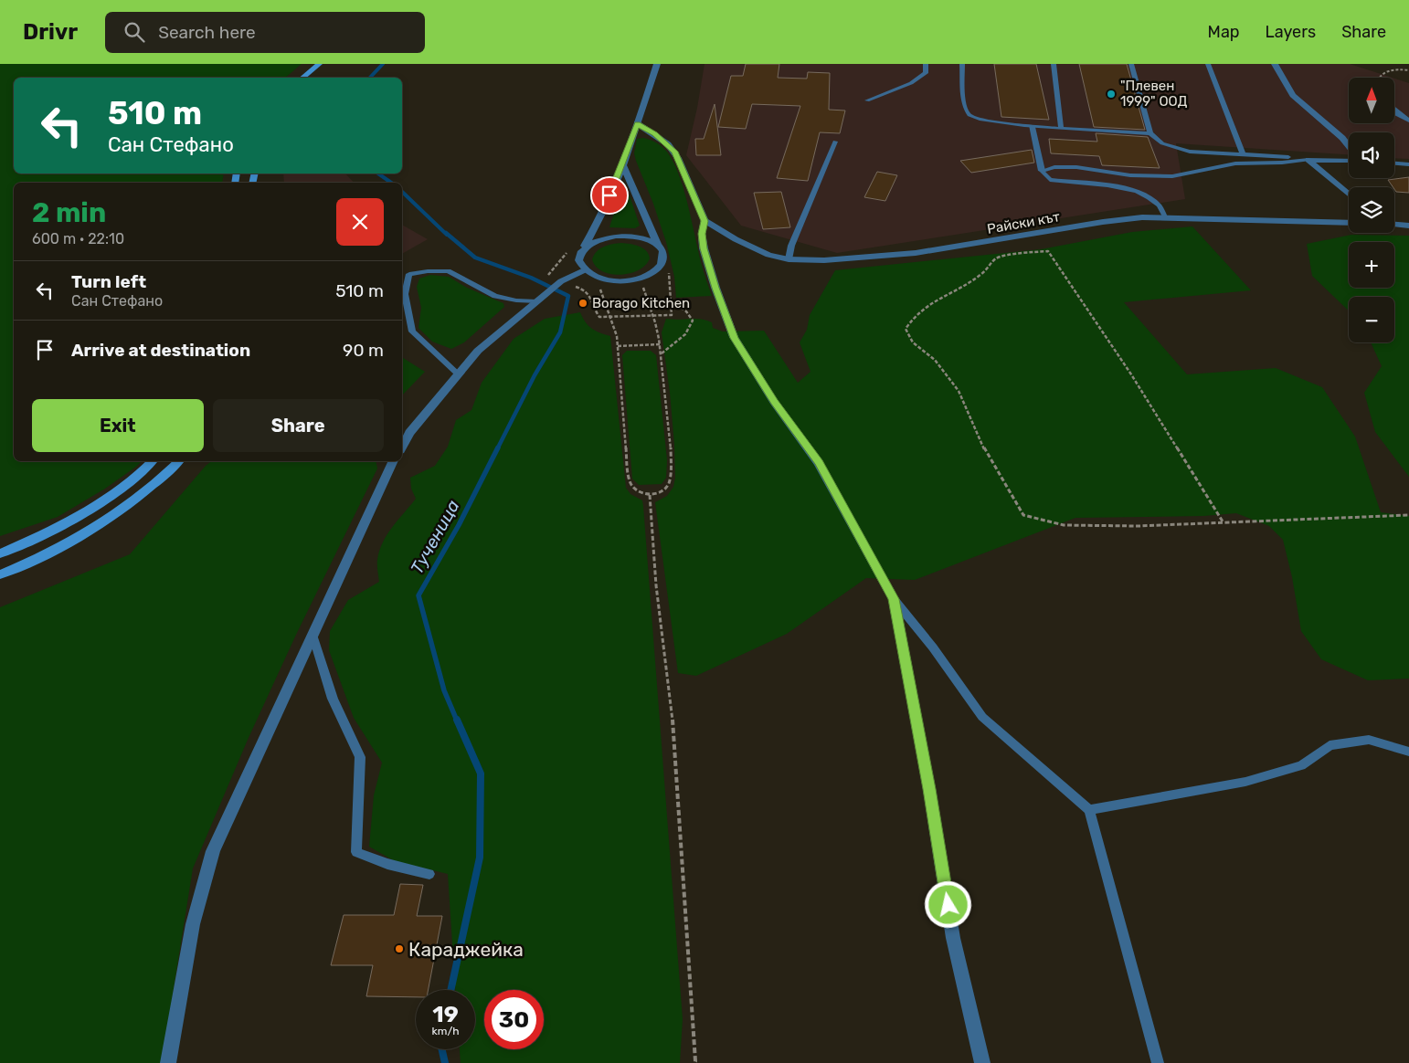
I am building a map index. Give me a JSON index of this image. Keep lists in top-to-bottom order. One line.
{"streets":{"street":["Райски кът"]},"water":["Тученица"],"places":["\"Плевен 1999\" ООД","Borago Kitchen","Караджейка"],"north":"top","page":{"header":"Drivr","search":"Search here","nav":["Map","Layers","Share"],"map_buttons":["+","−"],"turn":["510 m","Сан Стефано"],"heading":["2 min","600 m · 22:10"],"list":[{"name":"Turn left","note":"Сан Стефано","value":"510 m"},{"name":"Arrive at destination","value":"90 m"}],"buttons":["Exit","Share"],"speed":"19 km/h","limit":"30"}}
